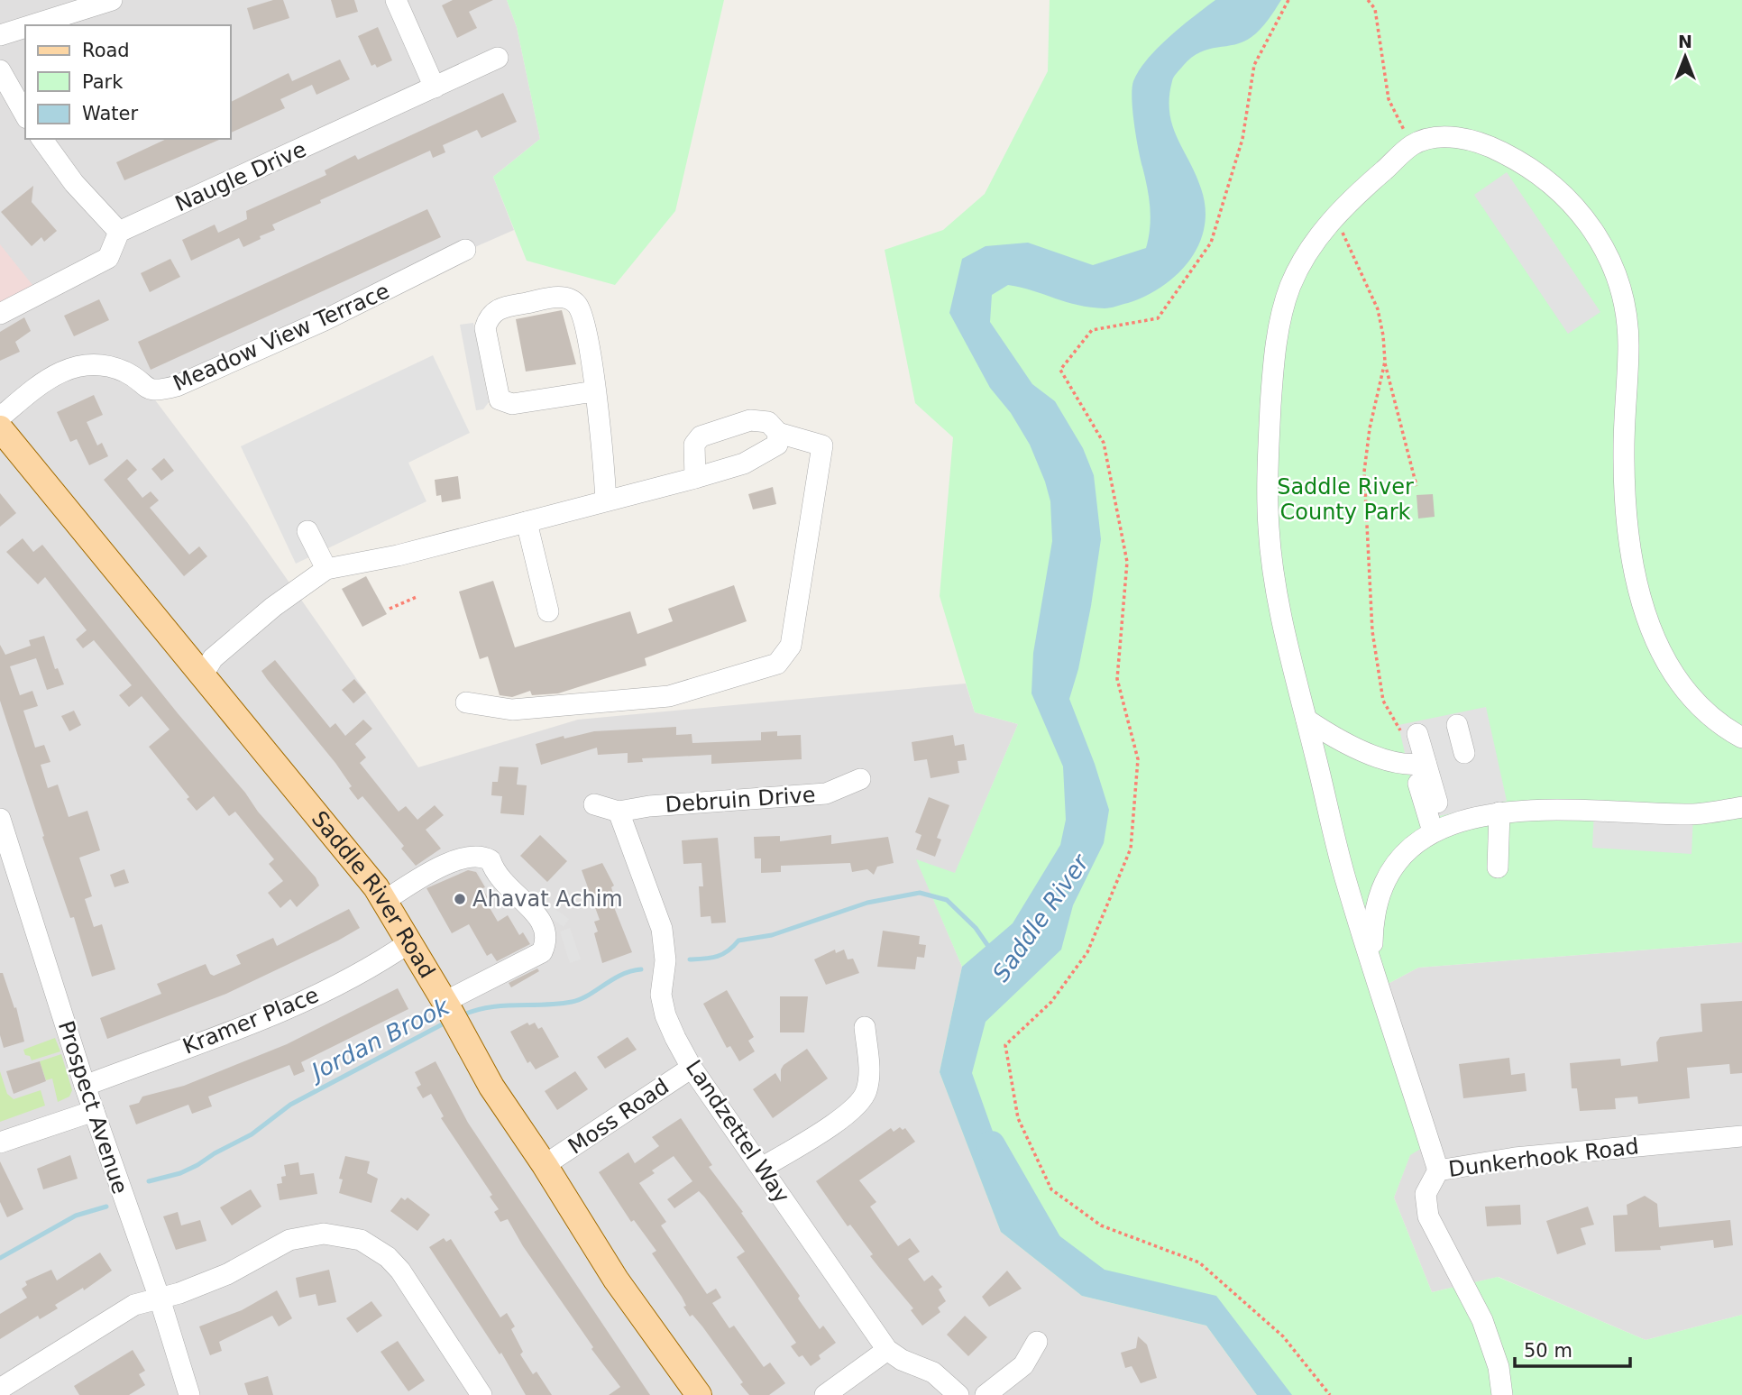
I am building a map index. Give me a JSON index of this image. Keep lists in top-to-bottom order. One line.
{"streets":{"main road":["Saddle River Road"],"street":["Naugle Drive","Meadow View Terrace","Debruin Drive","Kramer Place","Prospect Avenue","Moss Road","Landzettel Way","Dunkerhook Road"]},"crossings":[["Debruin Drive","Landzettel Way"],["Saddle River Road","Kramer Place"],["Saddle River Road","Moss Road"],["Kramer Place","Prospect Avenue"],["Moss Road","Landzettel Way"]],"water":["Saddle River","Jordan Brook"],"parks":["Saddle River County Park"],"places":["Ahavat Achim"],"legend":["Road","Park","Water"],"scale_bar":"50 m","north":"top"}
